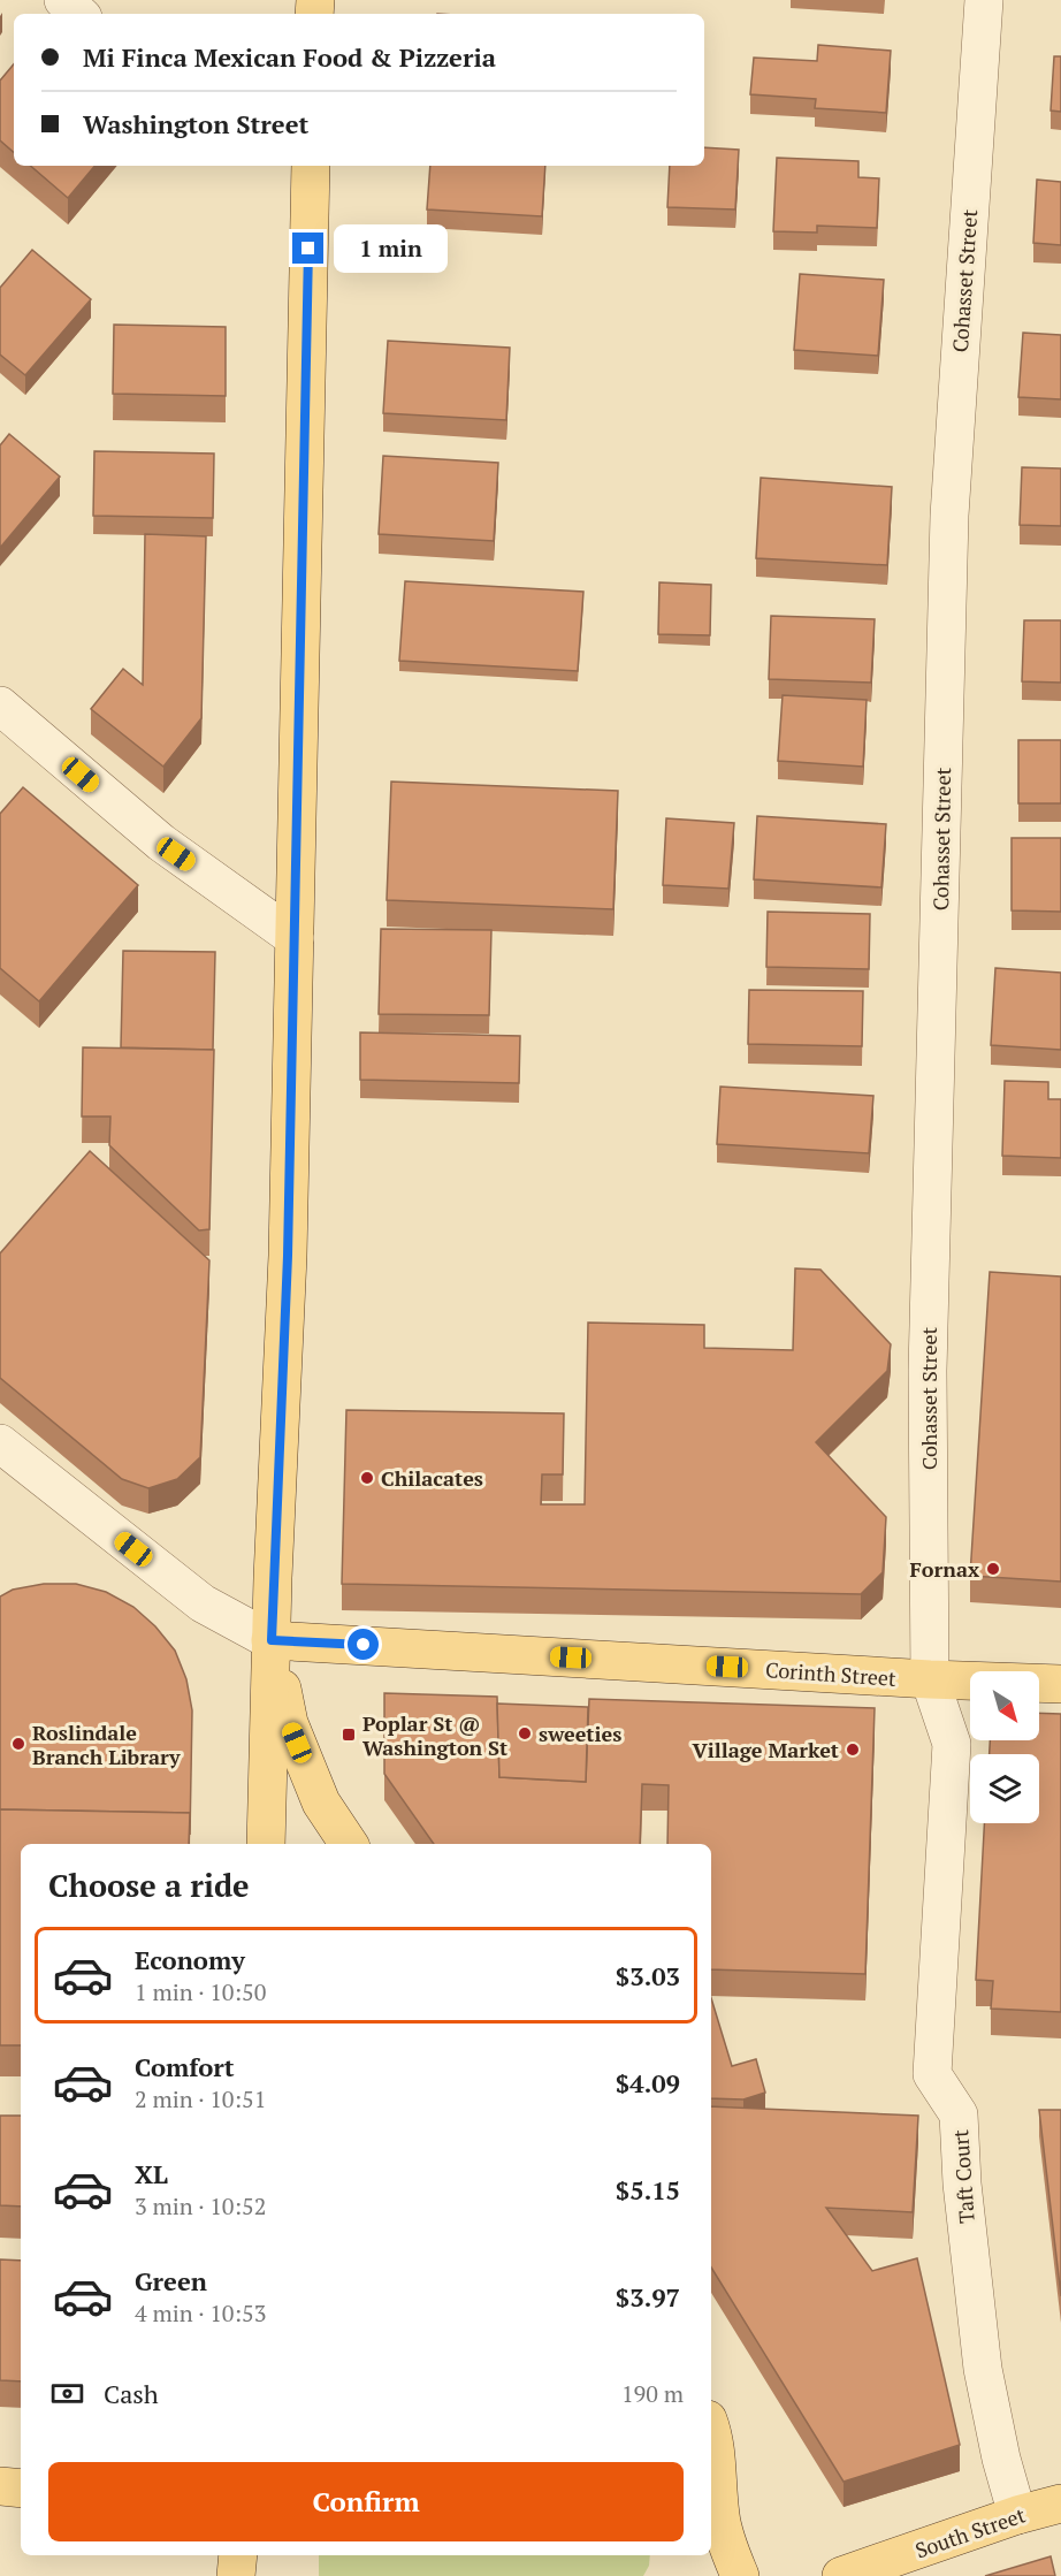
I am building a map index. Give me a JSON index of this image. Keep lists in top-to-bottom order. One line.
{"streets":{"main road":["Corinth Street","South Street"],"street":["Cohasset Street","Taft Court"]},"crossings":[["Cohasset Street","Corinth Street"],["Cohasset Street","Taft Court"],["Corinth Street","Taft Court"],["Taft Court","South Street"]],"places":{"other":["Chilacates","Fornax","sweeties","Roslindale Branch Library","Village Market"],"transit":["Poplar St @ Washington St"]},"north":"bottom right","page":{"banner":["Mi Finca Mexican Food & Pizzeria","Washington Street"],"bubble":"1 min","heading":"Choose a ride","list":[{"name":"Economy","note":"1 min · 10:50","value":"$3.03"},{"name":"Comfort","note":"2 min · 10:51","value":"$4.09"},{"name":"XL","note":"3 min · 10:52","value":"$5.15"},{"name":"Green","note":"4 min · 10:53","value":"$3.97"}],"pay":["Cash","190 m"],"buttons":"Confirm"}}
